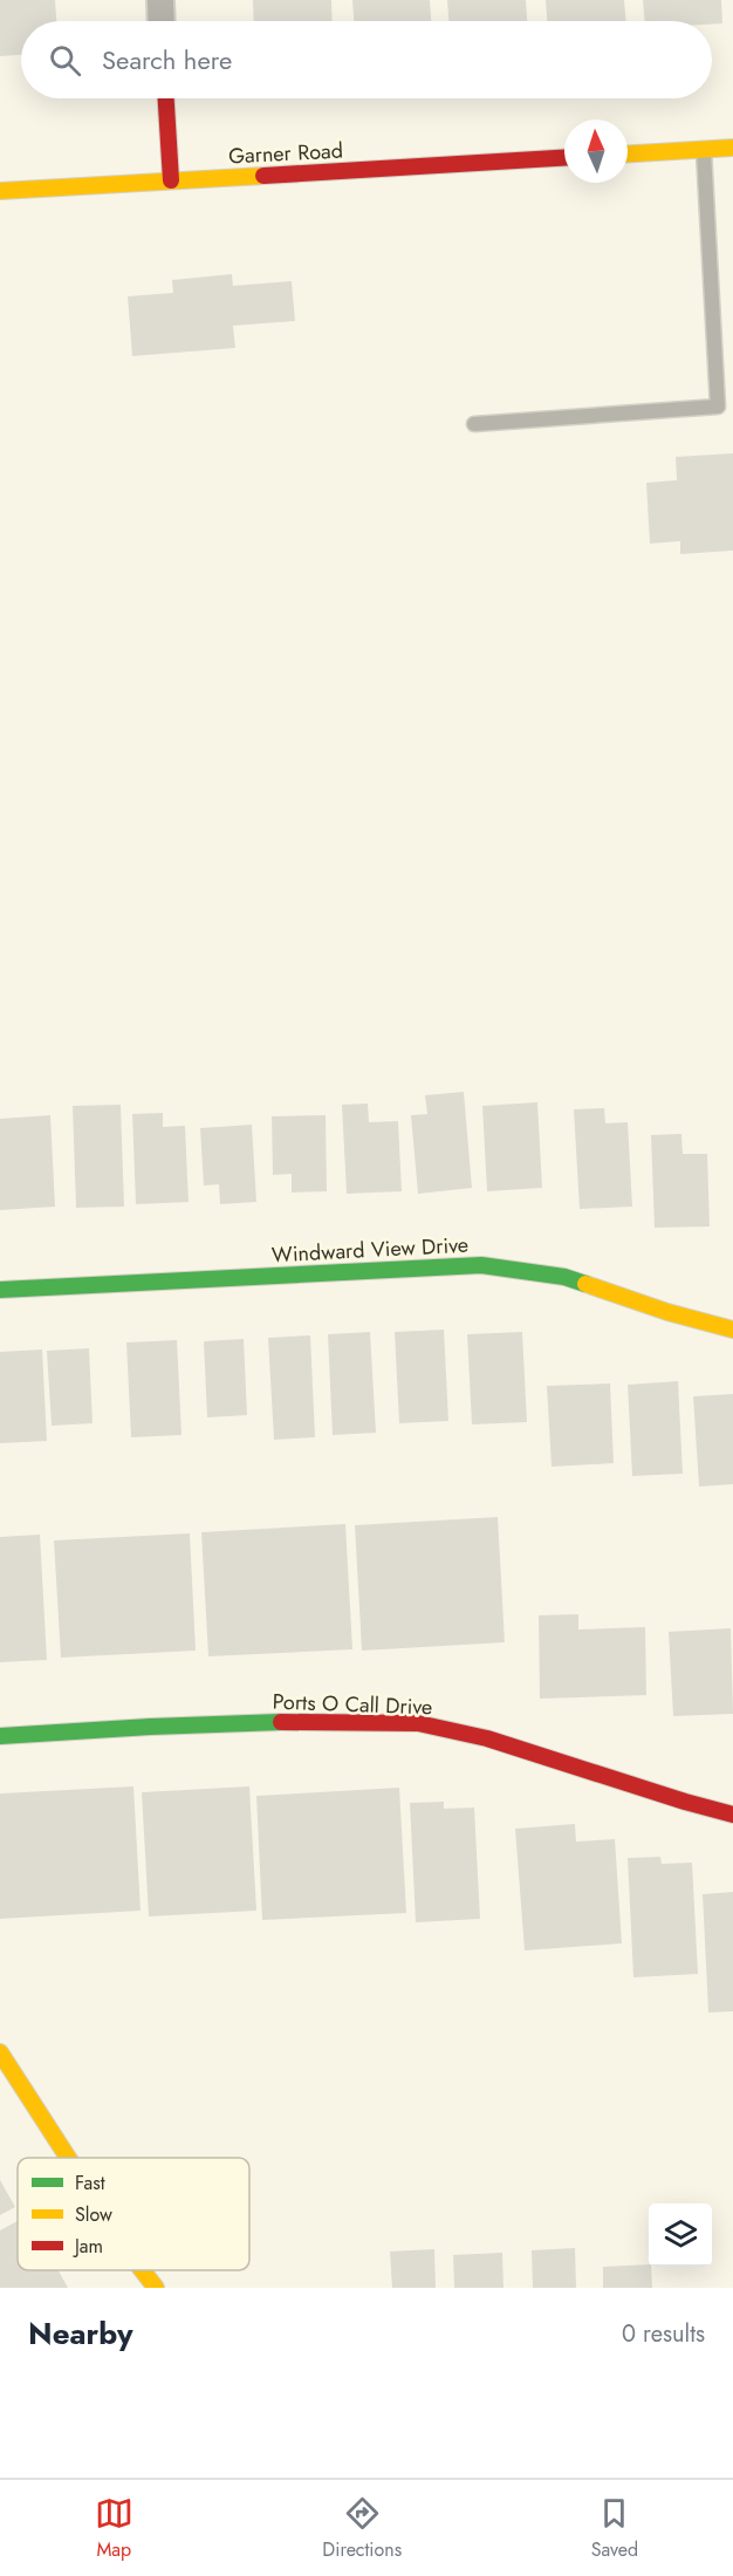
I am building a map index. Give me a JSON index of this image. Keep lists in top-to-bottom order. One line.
{"streets":{"street":["Garner Road","Windward View Drive","Ports O Call Drive"]},"legend":["Fast","Slow","Jam"],"north":"top","page":{"search":"Search here","heading":["Nearby","0 results"],"nav":["Map","Directions","Saved"]}}
